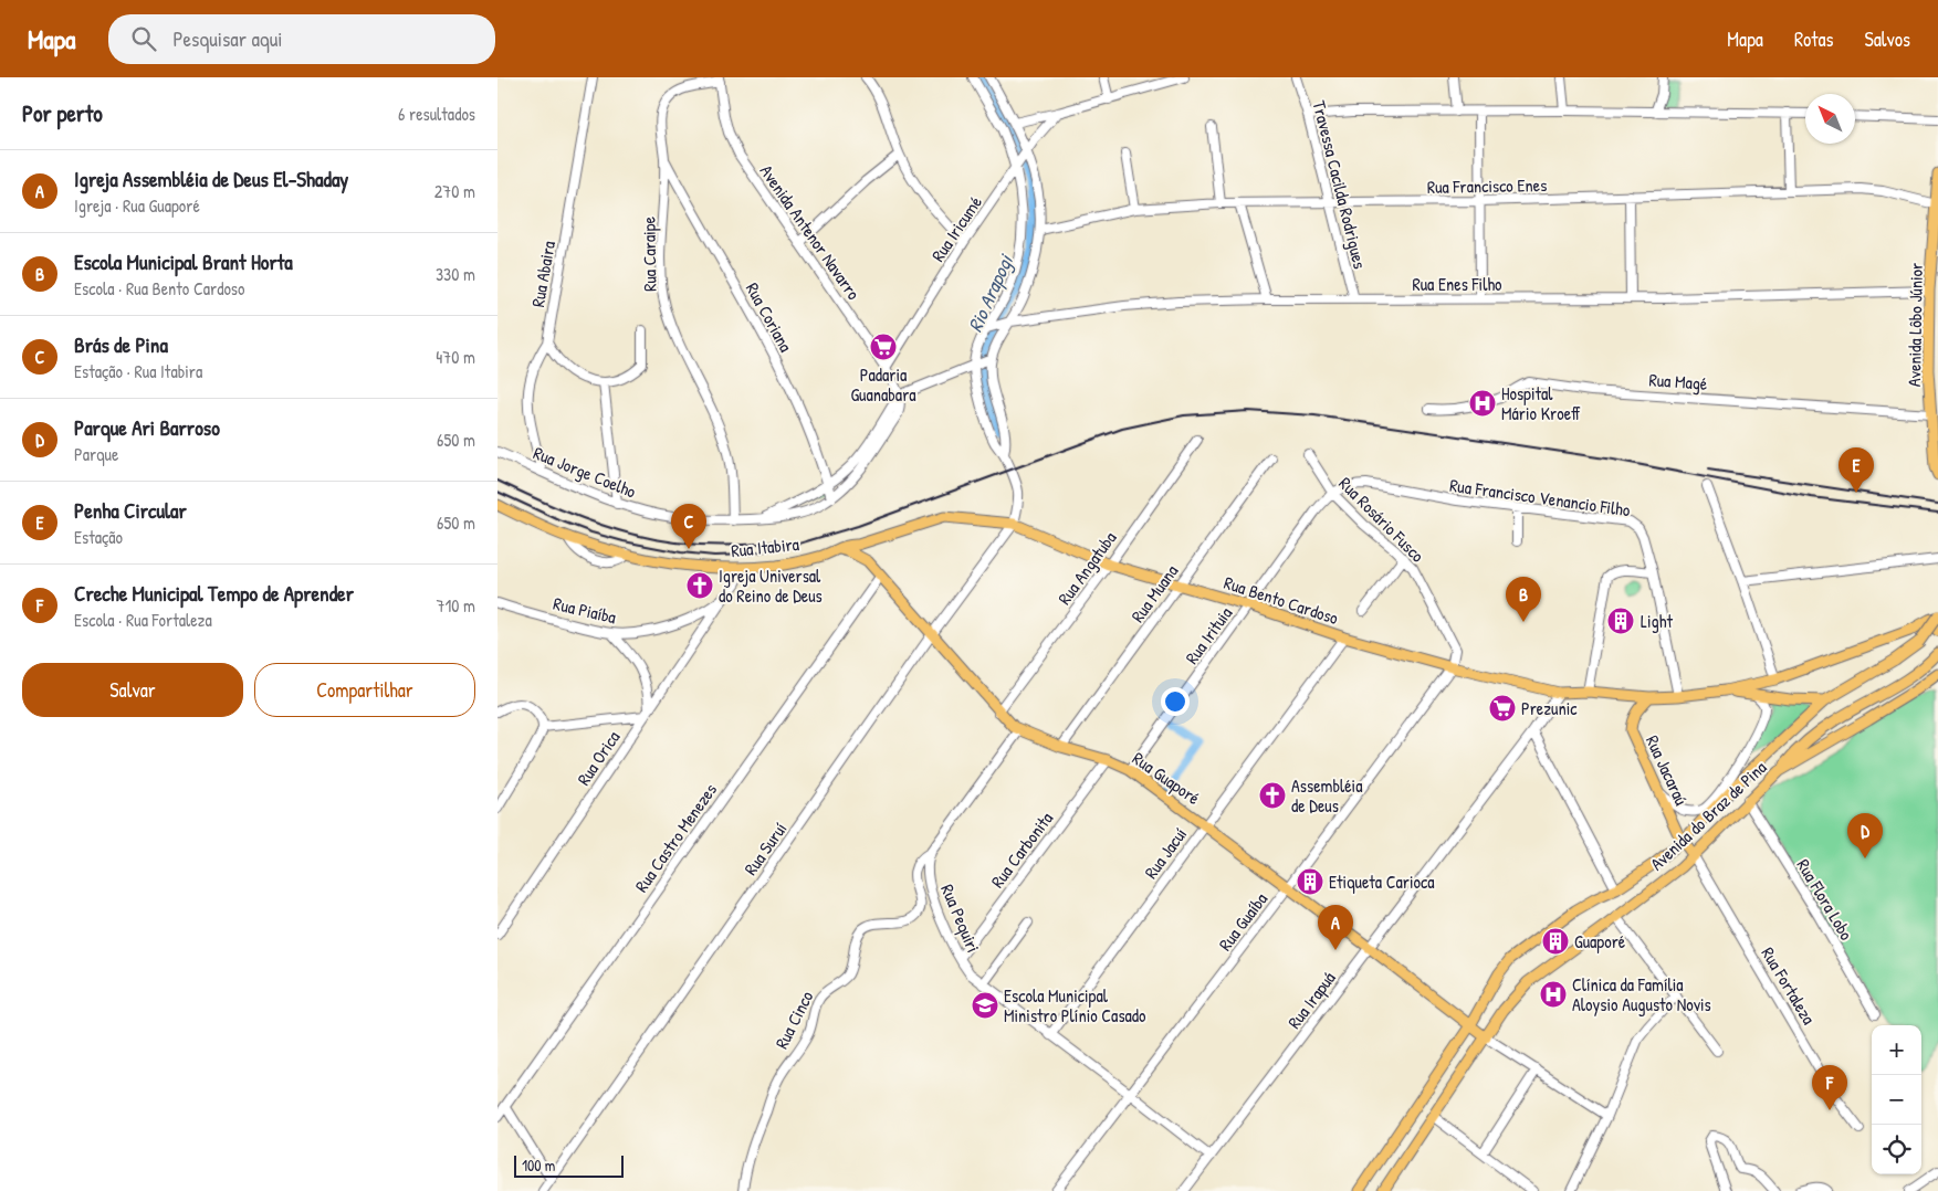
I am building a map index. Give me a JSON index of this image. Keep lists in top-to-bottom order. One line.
{"streets":{"main road":["Avenida Lôbo Júnior","Rua Itabira","Rua Bento Cardoso","Rua Jacaraú","Rua Guaporé","Avenida do Braz de Pina"],"street":["Travessa Cacilda Rodrigues","Rua Francisco Enes","Rua Iricumé","Avenida Antenor Navarro","Rua Caraipe","Rua Abaira","Rua Enes Filho","Rua Coriana","Rua Magé","Rua Jorge Coelho","Rua Francisco Venancio Filho","Rua Rosário Fusco","Rua Angatuba","Rua Muana","Rua Piaíba","Rua Irituia","Rua Orica","Rua Castro Menezes","Rua Suruí","Rua Carbonita","Rua Jacuí","Rua Flora Lobo","Rua Pequiri","Rua Guaíba","Rua Fortaleza","Rua Irapuá","Rua Cinco"]},"crossings":[["Travessa Cacilda Rodrigues","Rua Francisco Enes"],["Travessa Cacilda Rodrigues","Rua Enes Filho"],["Rua Francisco Enes","Avenida Lôbo Júnior"],["Rua Iricumé","Avenida Antenor Navarro"],["Avenida Antenor Navarro","Rua Caraipe"],["Rua Caraipe","Rua Coriana"],["Rua Caraipe","Rua Jorge Coelho"],["Rua Abaira","Rua Jorge Coelho"],["Rua Enes Filho","Avenida Lôbo Júnior"],["Avenida Lôbo Júnior","Rua Magé"],["Rua Francisco Venancio Filho","Rua Rosário Fusco"],["Rua Francisco Venancio Filho","Rua Bento Cardoso"],["Rua Francisco Venancio Filho","Rua Irituia"],["Rua Francisco Venancio Filho","Rua Jacaraú"],["Rua Francisco Venancio Filho","Avenida do Braz de Pina"],["Rua Rosário Fusco","Rua Bento Cardoso"],["Rua Rosário Fusco","Rua Irituia"],["Rua Rosário Fusco","Rua Guaíba"],["Rua Itabira","Rua Bento Cardoso"],["Rua Itabira","Rua Piaíba"],["Rua Itabira","Rua Guaporé"],["Rua Angatuba","Rua Bento Cardoso"],["Rua Angatuba","Rua Guaporé"],["Rua Muana","Rua Bento Cardoso"],["Rua Muana","Rua Guaporé"],["Rua Bento Cardoso","Rua Irituia"],["Rua Bento Cardoso","Rua Jacaraú"],["Rua Bento Cardoso","Rua Guaporé"],["Rua Bento Cardoso","Avenida do Braz de Pina"],["Rua Bento Cardoso","Rua Suruí"],["Rua Bento Cardoso","Rua Jacuí"],["Rua Bento Cardoso","Rua Guaíba"],["Rua Bento Cardoso","Rua Irapuá"],["Rua Piaíba","Rua Orica"],["Rua Irituia","Rua Guaporé"],["Rua Jacaraú","Avenida do Braz de Pina"],["Rua Jacaraú","Rua Fortaleza"],["Rua Guaporé","Avenida do Braz de Pina"],["Rua Guaporé","Rua Castro Menezes"],["Rua Guaporé","Rua Suruí"],["Rua Guaporé","Rua Carbonita"],["Rua Guaporé","Rua Jacuí"],["Rua Guaporé","Rua Guaíba"],["Rua Guaporé","Rua Irapuá"],["Avenida do Braz de Pina","Rua Flora Lobo"],["Avenida do Braz de Pina","Rua Fortaleza"],["Rua Carbonita","Rua Pequiri"],["Rua Jacuí","Rua Pequiri"],["Rua Pequiri","Rua Guaíba"],["Rua Pequiri","Rua Irapuá"],["Rua Pequiri","Rua Cinco"]],"water":["Rio Arapogi"],"places":{"supermarket":["Padaria Guanabara","Prezunic"],"hospital":["Hospital Mário Kroeff","Clínica da Família Aloysio Augusto Novis"],"church":["Igreja Universal do Reino de Deus","Assembléia de Deus"],"building":["Light","Etiqueta Carioca","Guaporé"],"school or university":["Escola Municipal Ministro Plínio Casado"]},"scale_bar":"100 m","north":"top left","page":{"header":"Mapa","search":"Pesquisar aqui","nav":["Mapa","Rotas","Salvos"],"heading":["Por perto","6 resultados"],"list":[{"mark":"A","name":"Igreja Assembléia de Deus El-Shaday","note":"Igreja · Rua Guaporé","value":"270 m"},{"mark":"B","name":"Escola Municipal Brant Horta","note":"Escola · Rua Bento Cardoso","value":"330 m"},{"mark":"C","name":"Brás de Pina","note":"Estação · Rua Itabira","value":"470 m"},{"mark":"D","name":"Parque Ari Barroso","note":"Parque","value":"650 m"},{"mark":"E","name":"Penha Circular","note":"Estação","value":"650 m"},{"mark":"F","name":"Creche Municipal Tempo de Aprender","note":"Escola · Rua Fortaleza","value":"710 m"}],"pins":["E","C","B","D","A","F"],"buttons":["Salvar","Compartilhar"],"map_buttons":["+","−"],"scale":"100 m"}}
